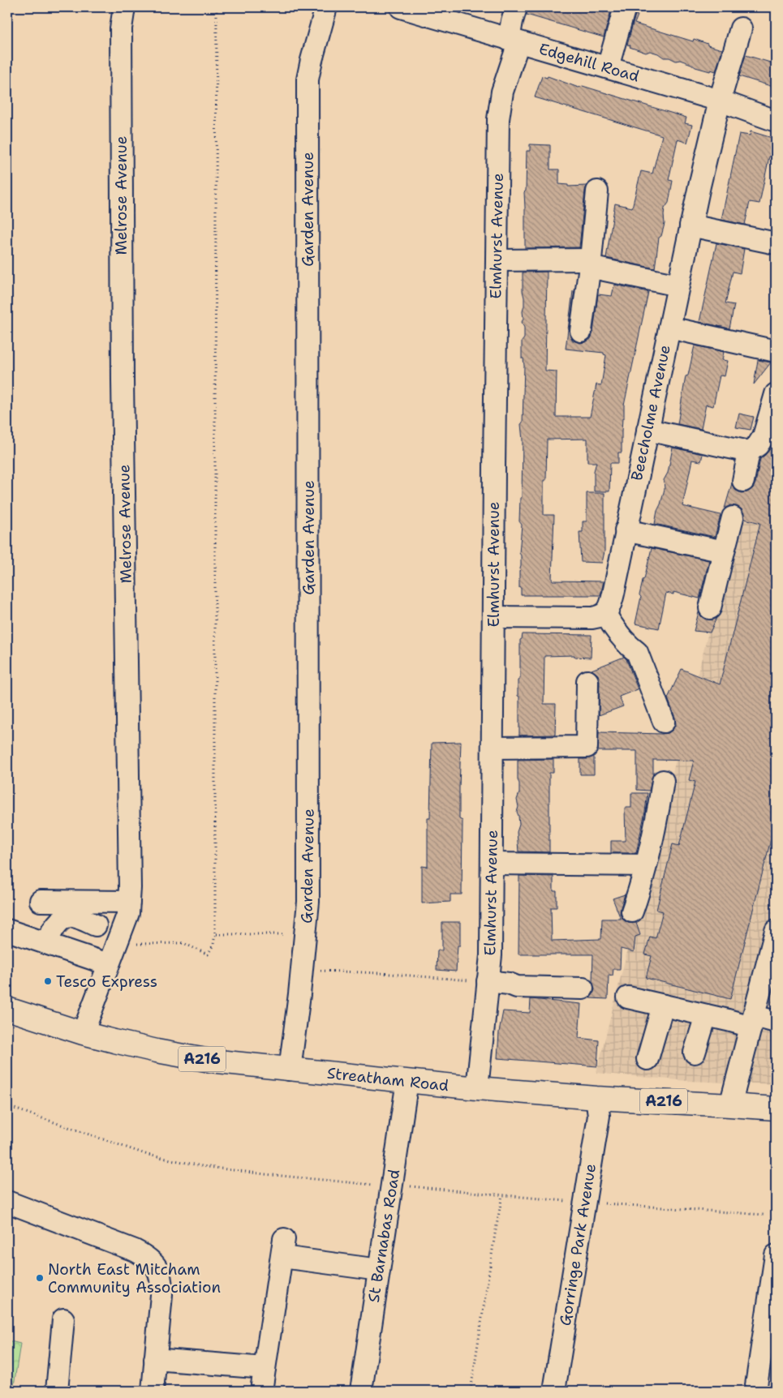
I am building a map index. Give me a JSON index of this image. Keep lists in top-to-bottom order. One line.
{"streets":{"main road":["A216","Streatham Road"],"street":["Edgehill Road","Melrose Avenue","Garden Avenue","Elmhurst Avenue","Beecholme Avenue","St Barnabas Road","Gorringe Park Avenue"]},"crossings":[["Edgehill Road","Elmhurst Avenue"],["Edgehill Road","Beecholme Avenue"],["Melrose Avenue","Streatham Road"],["Garden Avenue","Streatham Road"],["Elmhurst Avenue","Streatham Road"],["Streatham Road","St Barnabas Road"],["Streatham Road","Gorringe Park Avenue"]],"places":["Tesco Express","North East Mitcham Community Association"]}
